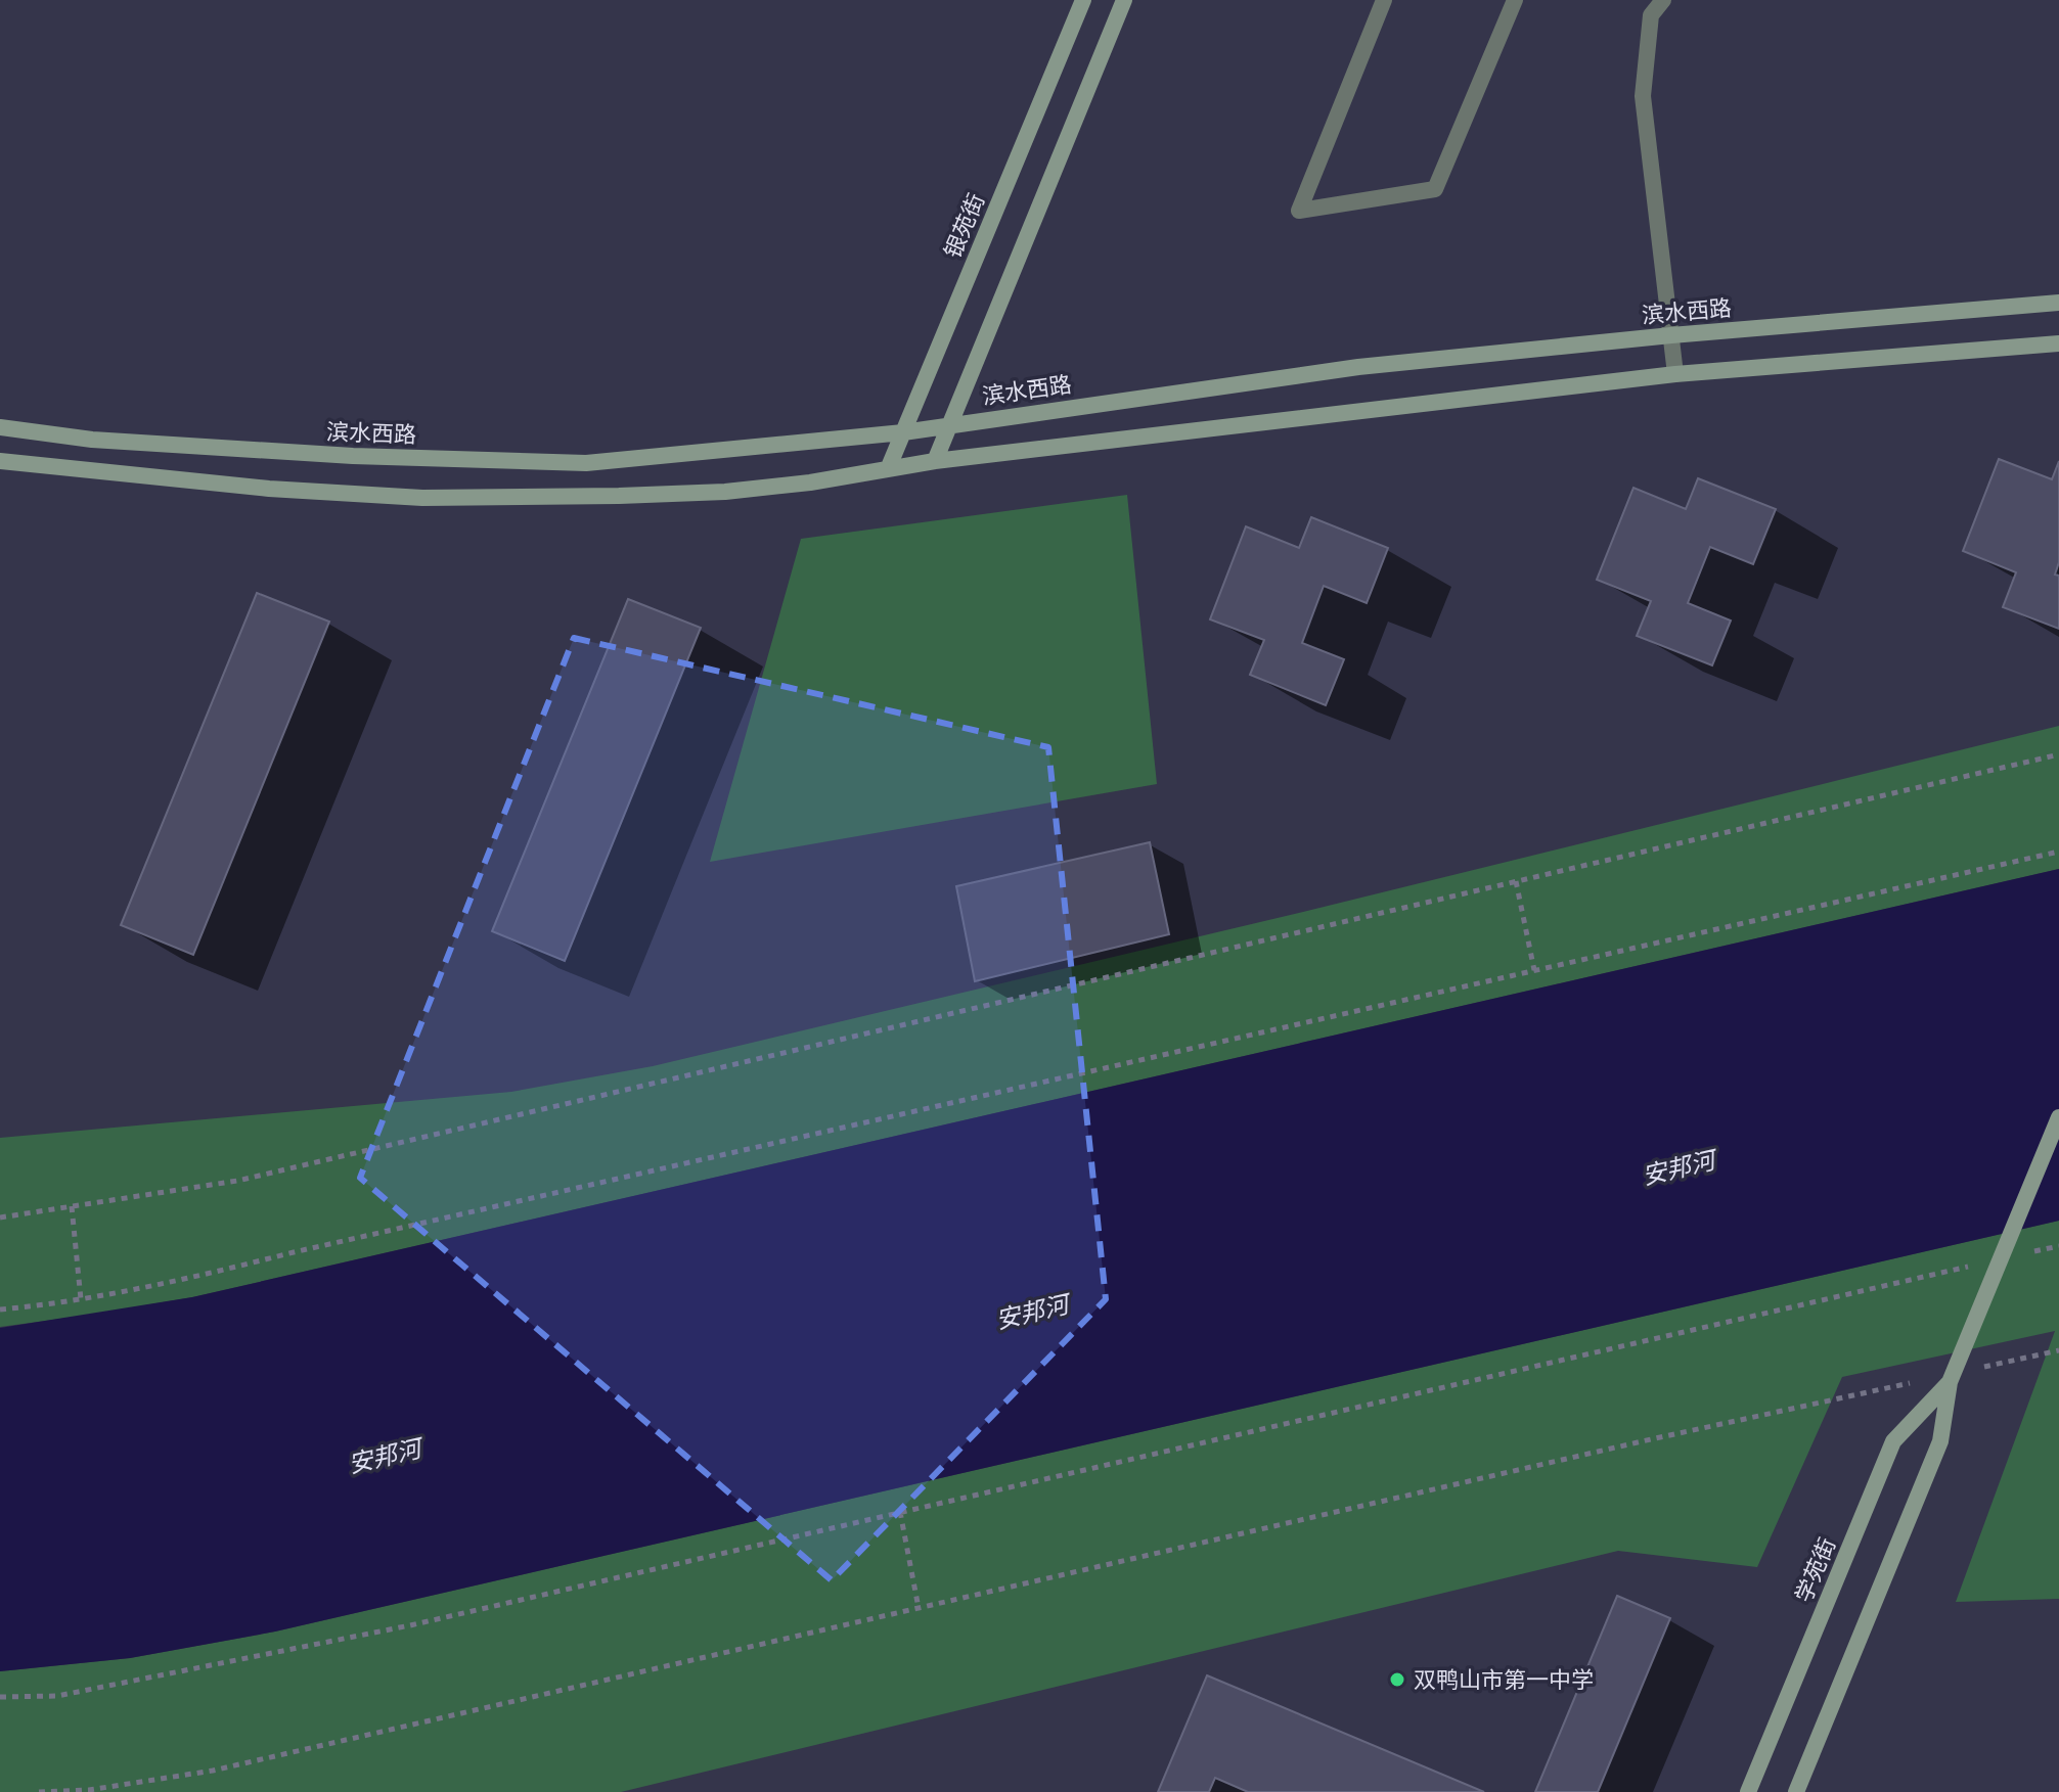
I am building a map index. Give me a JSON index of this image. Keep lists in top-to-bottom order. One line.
{"streets":{"main road":["银苑街","滨水西路","学苑街"]},"crossings":[["银苑街","滨水西路"]],"water":["安邦河"],"places":["双鸭山市第一中学"]}
